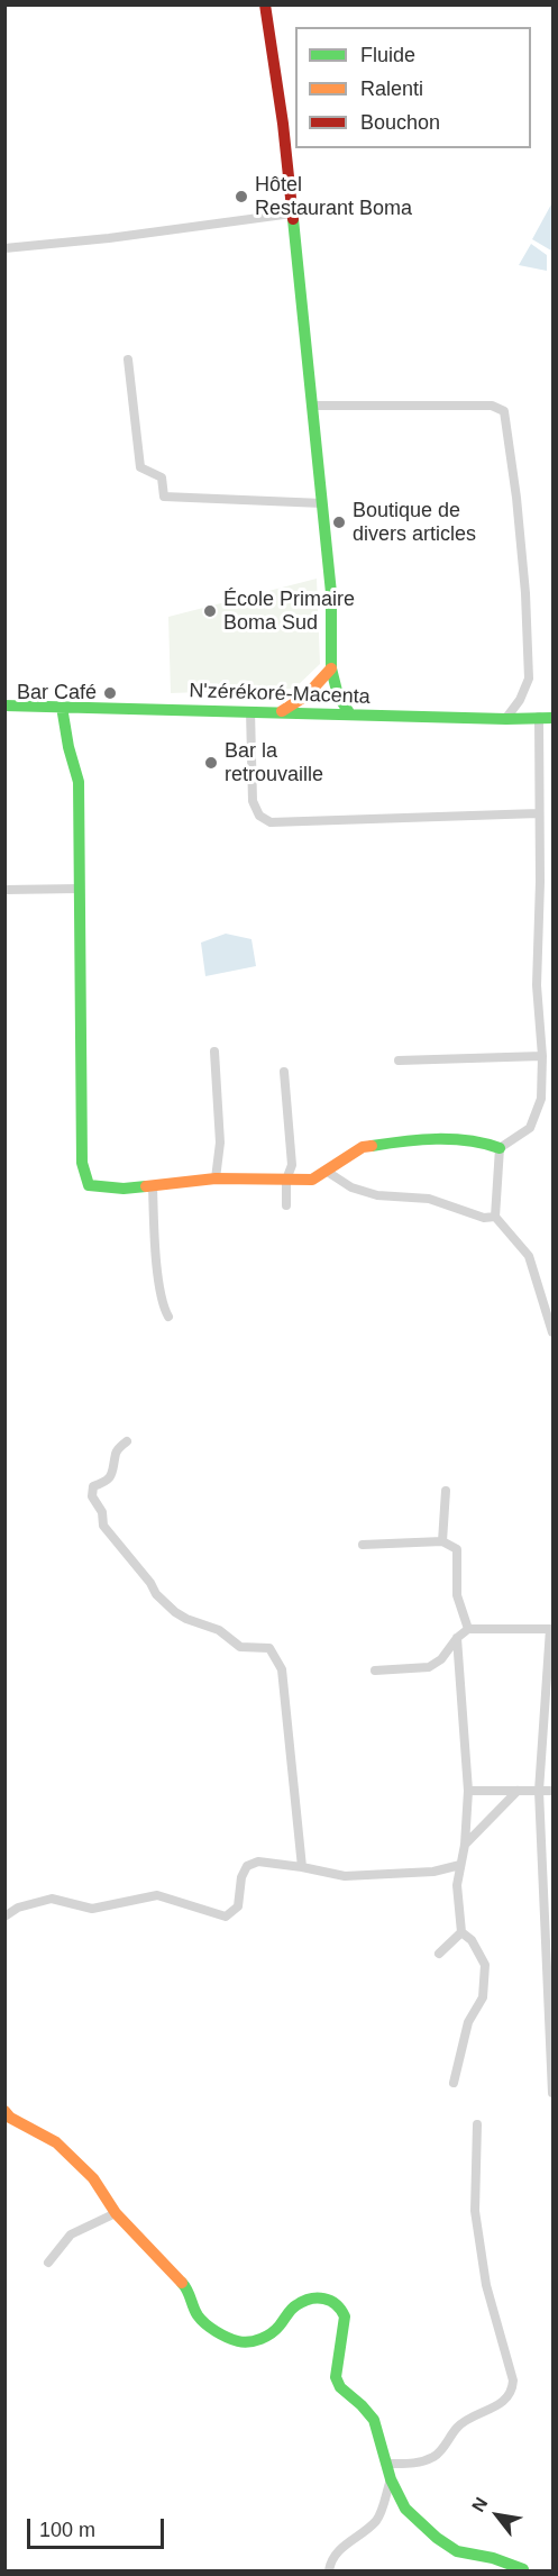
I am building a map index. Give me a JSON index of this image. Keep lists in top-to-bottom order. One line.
{"streets":{"main road":["N'zérékoré-Macenta"]},"places":["Hôtel Restaurant Boma","Boutique de divers articles","École Primaire Boma Sud","Bar Café","Bar la retrouvaille"],"legend":["Fluide","Ralenti","Bouchon"],"scale_bar":"100 m","north":"top left"}
